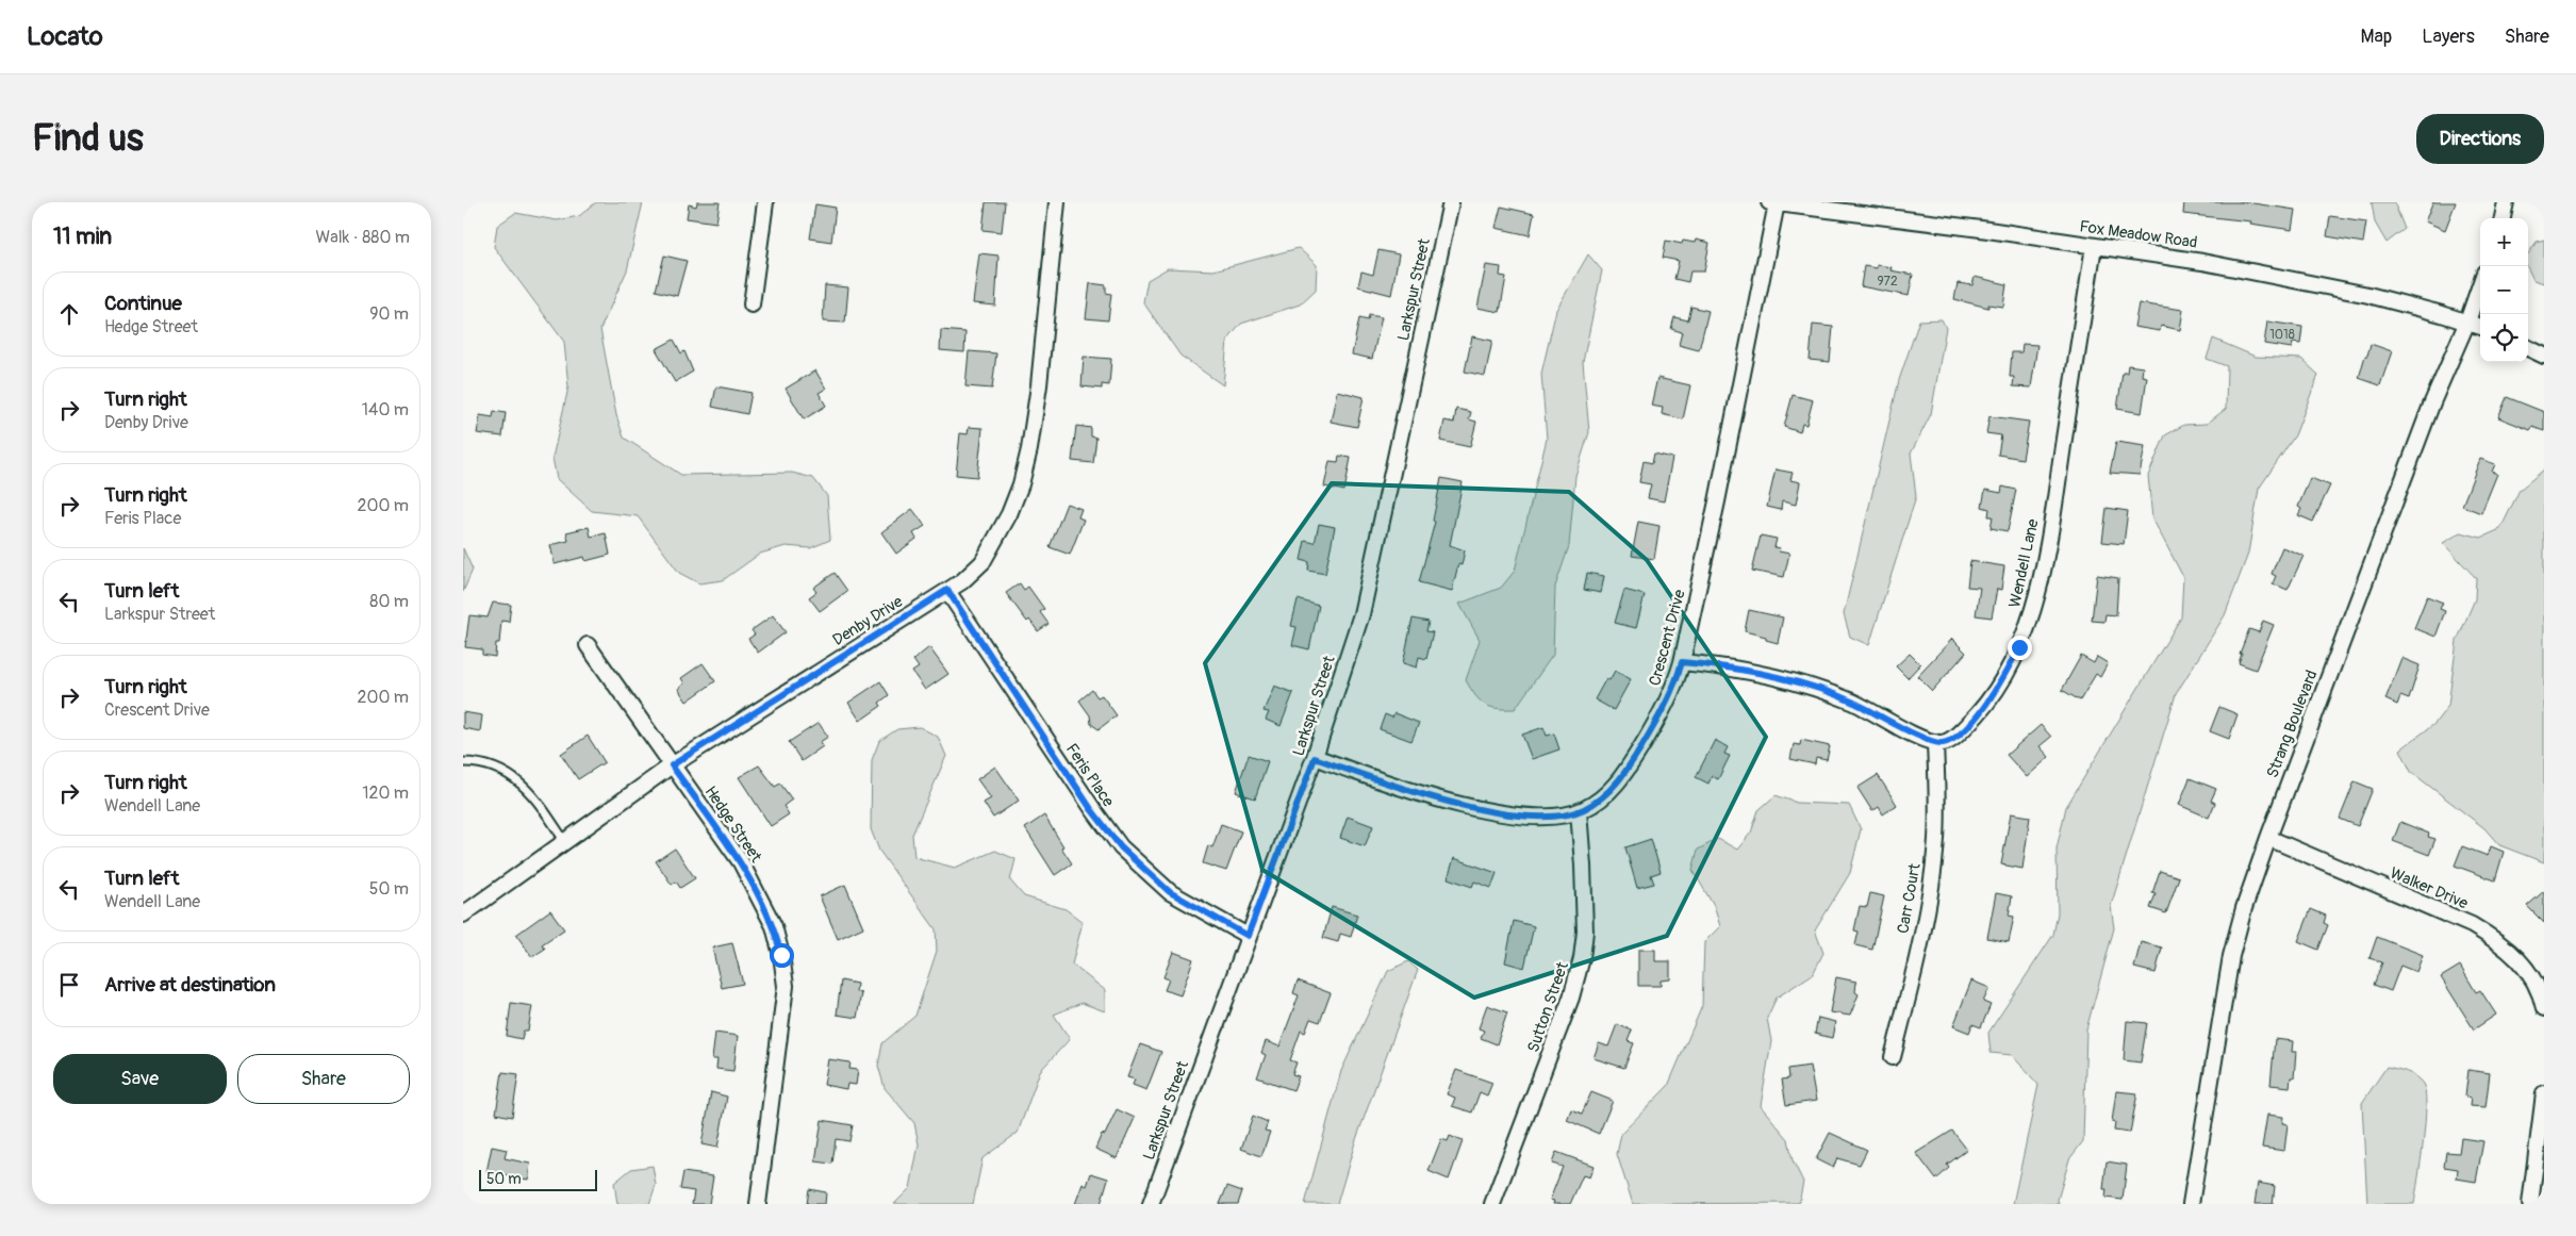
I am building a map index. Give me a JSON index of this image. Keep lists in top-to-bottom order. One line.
{"streets":{"street":["Fox Meadow Road","Larkspur Street","Wendell Lane","Denby Drive","Crescent Drive","Strang Boulevard","Feris Place","Hedge Street","Walker Drive","Carr Court","Sutton Street"]},"crossings":[["Fox Meadow Road","Wendell Lane"],["Fox Meadow Road","Crescent Drive"],["Fox Meadow Road","Strang Boulevard"],["Larkspur Street","Crescent Drive"],["Larkspur Street","Feris Place"],["Wendell Lane","Carr Court"],["Denby Drive","Feris Place"],["Denby Drive","Hedge Street"],["Crescent Drive","Sutton Street"],["Strang Boulevard","Walker Drive"]],"house_numbers":["972","1018"],"scale_bar":"50 m","page":{"header":"Locato","nav":["Map","Layers","Share"],"buttons":["Directions",["Save","Share"]],"title":"Find us","heading":["11 min","Walk · 880 m"],"map_buttons":["+","−"],"list":[["Continue","Hedge Street","90 m"],["Turn right","Denby Drive","140 m"],["Turn right","Feris Place","200 m"],["Turn left","Larkspur Street","80 m"],["Turn right","Crescent Drive","200 m"],["Turn right","Wendell Lane","120 m"],["Turn left","Wendell Lane","50 m"],"Arrive at destination"],"scale":"50 m"}}
